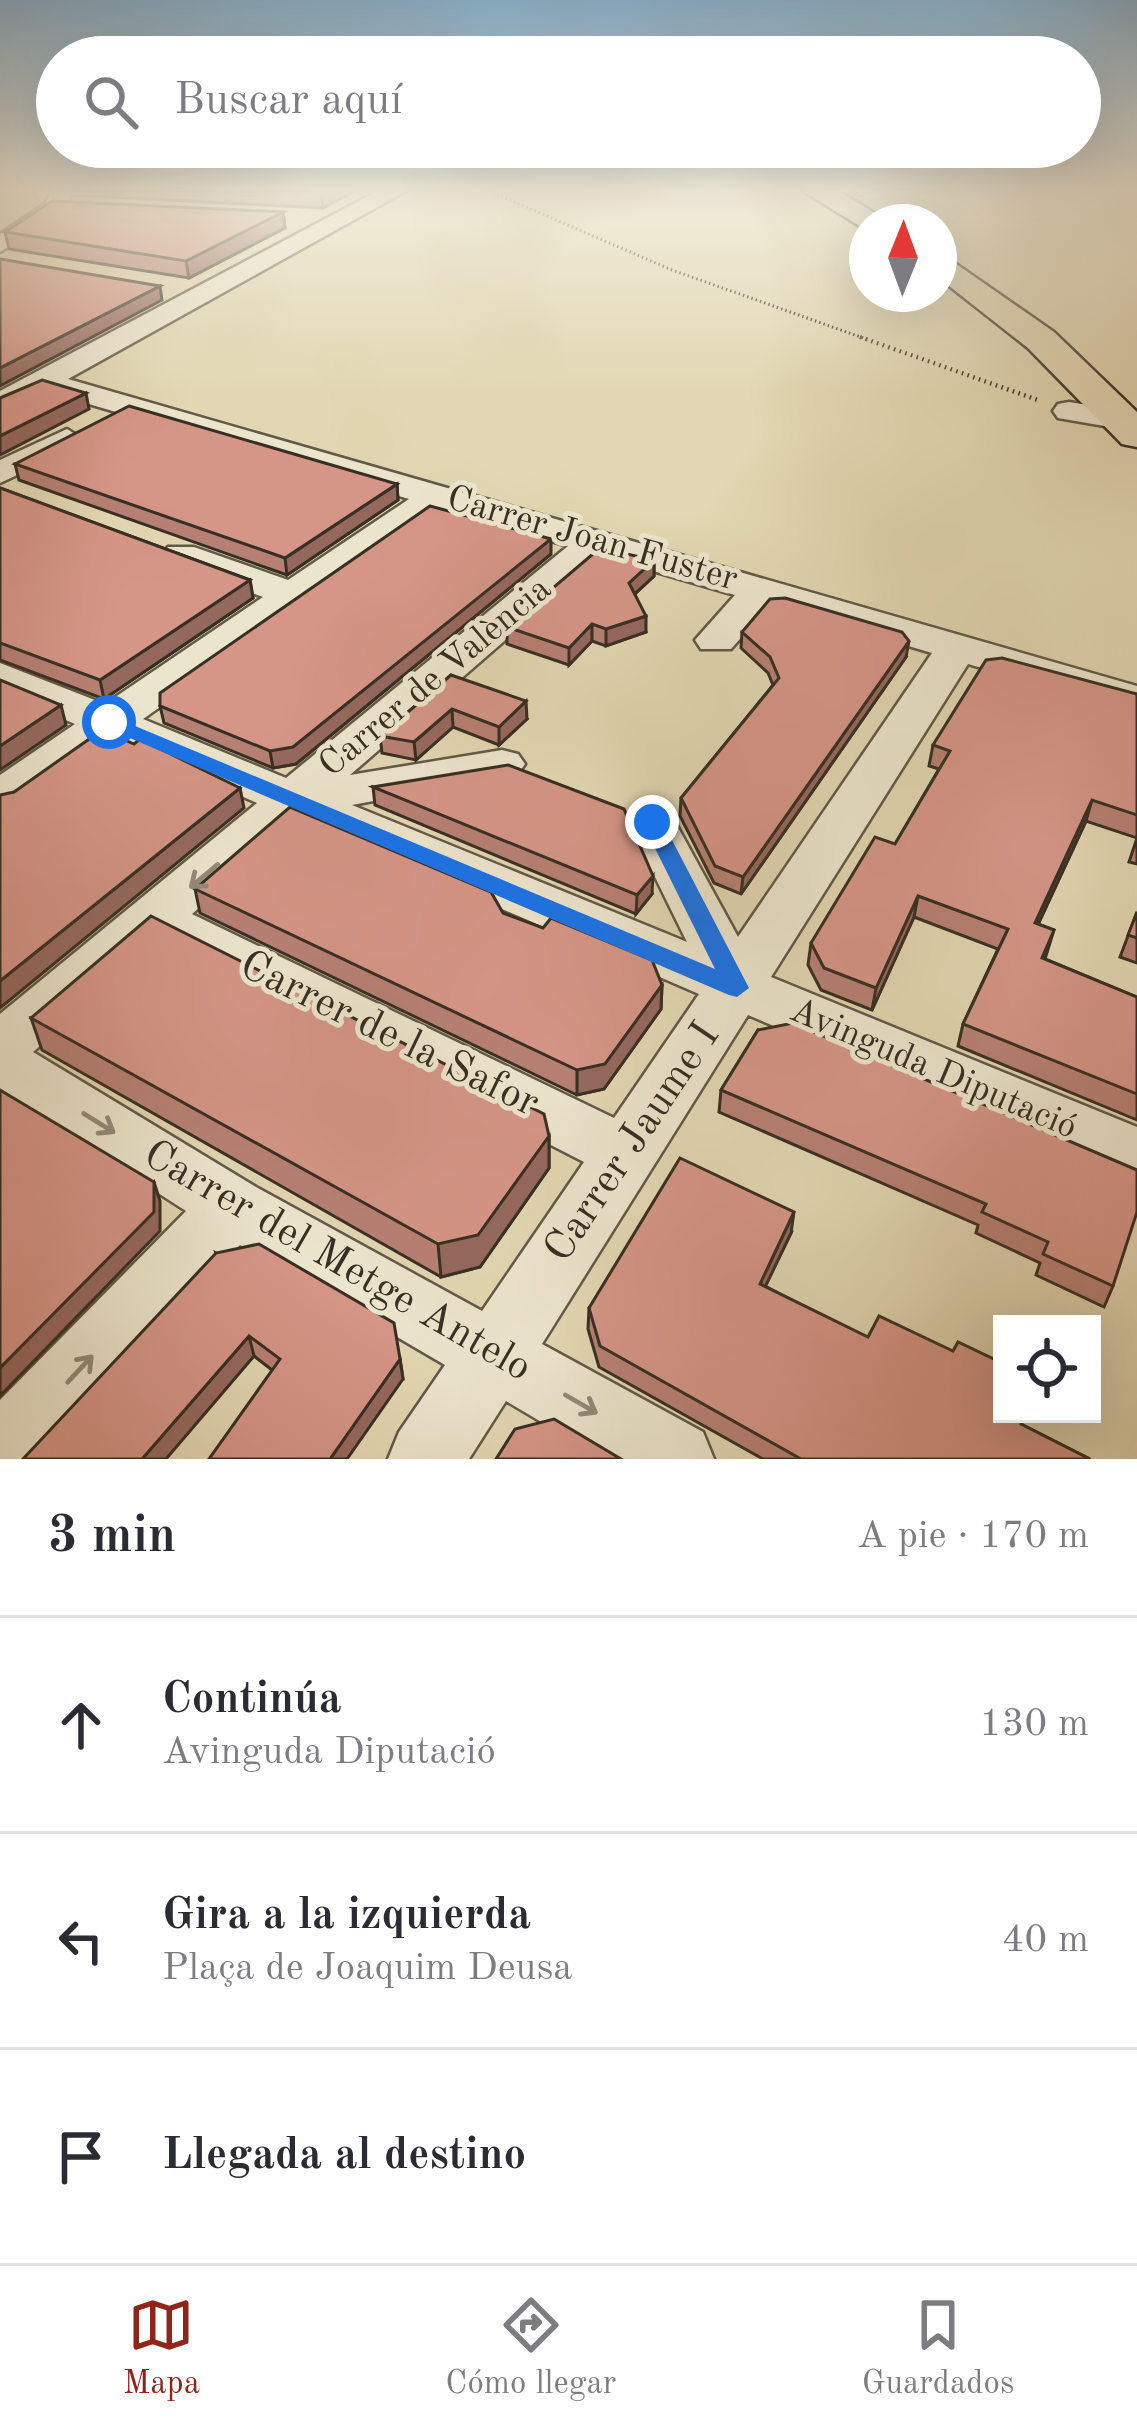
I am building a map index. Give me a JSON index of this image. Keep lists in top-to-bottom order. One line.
{"streets":{"street":["Carrer Joan Fuster","Carrer de València","Carrer de la Safor","Avinguda Diputació","Carrer Jaume I","Carrer del Metge Antelo"]},"crossings":[["Carrer Joan Fuster","Carrer de València"],["Carrer Joan Fuster","Carrer Jaume I"],["Carrer de València","Carrer de la Safor"],["Carrer de València","Avinguda Diputació"],["Carrer de la Safor","Carrer Jaume I"],["Avinguda Diputació","Carrer Jaume I"],["Carrer Jaume I","Carrer del Metge Antelo"]],"one_way":["Carrer del Metge Antelo"],"north":"top","page":{"search":"Buscar aquí","heading":["3 min","A pie · 170 m"],"list":[["Continúa","Avinguda Diputació","130 m"],["Gira a la izquierda","Plaça de Joaquim Deusa","40 m"],"Llegada al destino"],"nav":["Mapa","Cómo llegar","Guardados"]}}
